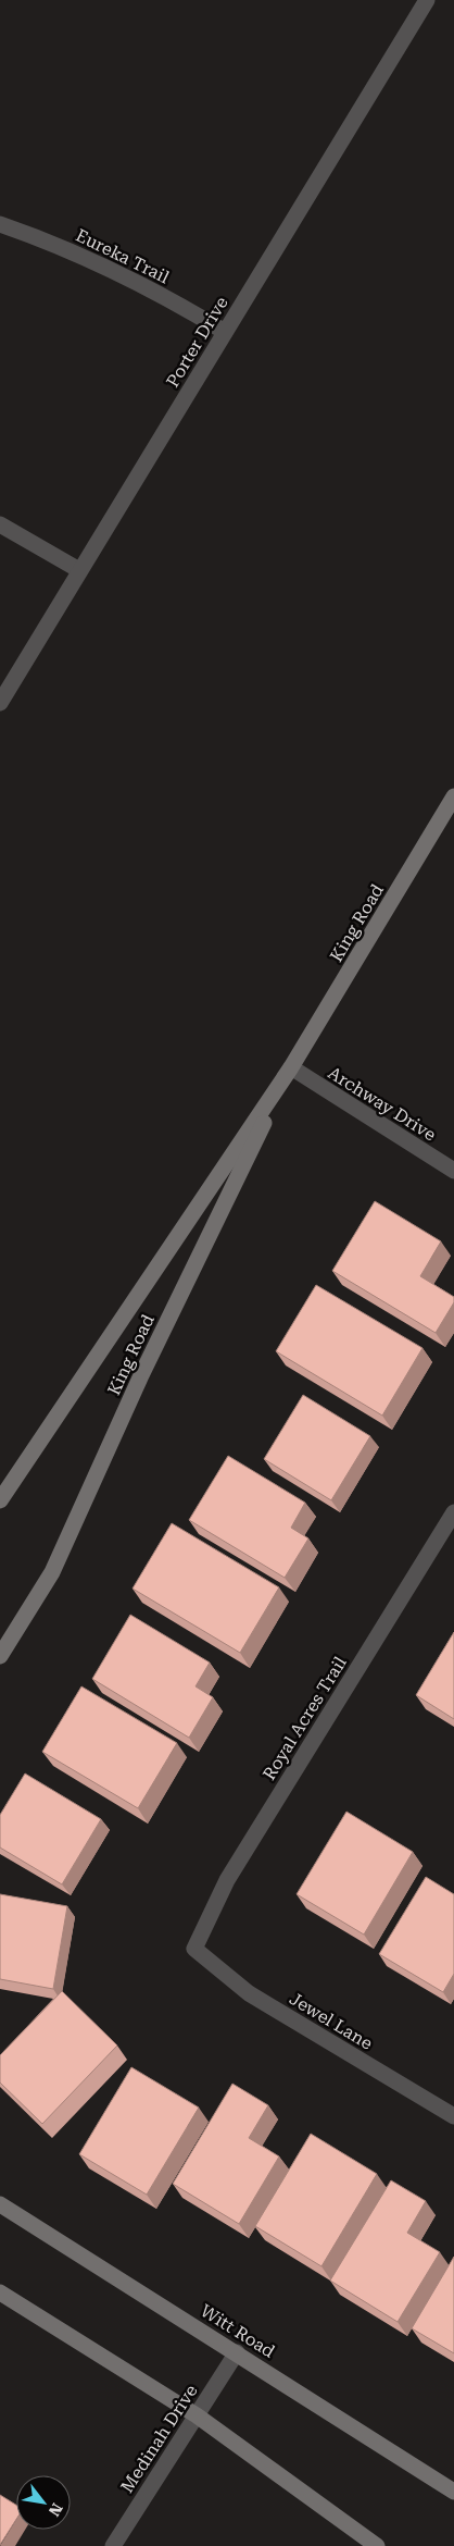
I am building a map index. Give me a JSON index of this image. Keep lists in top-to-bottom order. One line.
{"streets":{"street":["Eureka Trail","Porter Drive","King Road","Archway Drive","Royal Acres Trail","Jewel Lane","Witt Road","Medinah Drive"]},"crossings":[["Eureka Trail","Porter Drive"],["King Road","Archway Drive"],["Royal Acres Trail","Jewel Lane"],["Witt Road","Medinah Drive"]],"north":"bottom right"}
